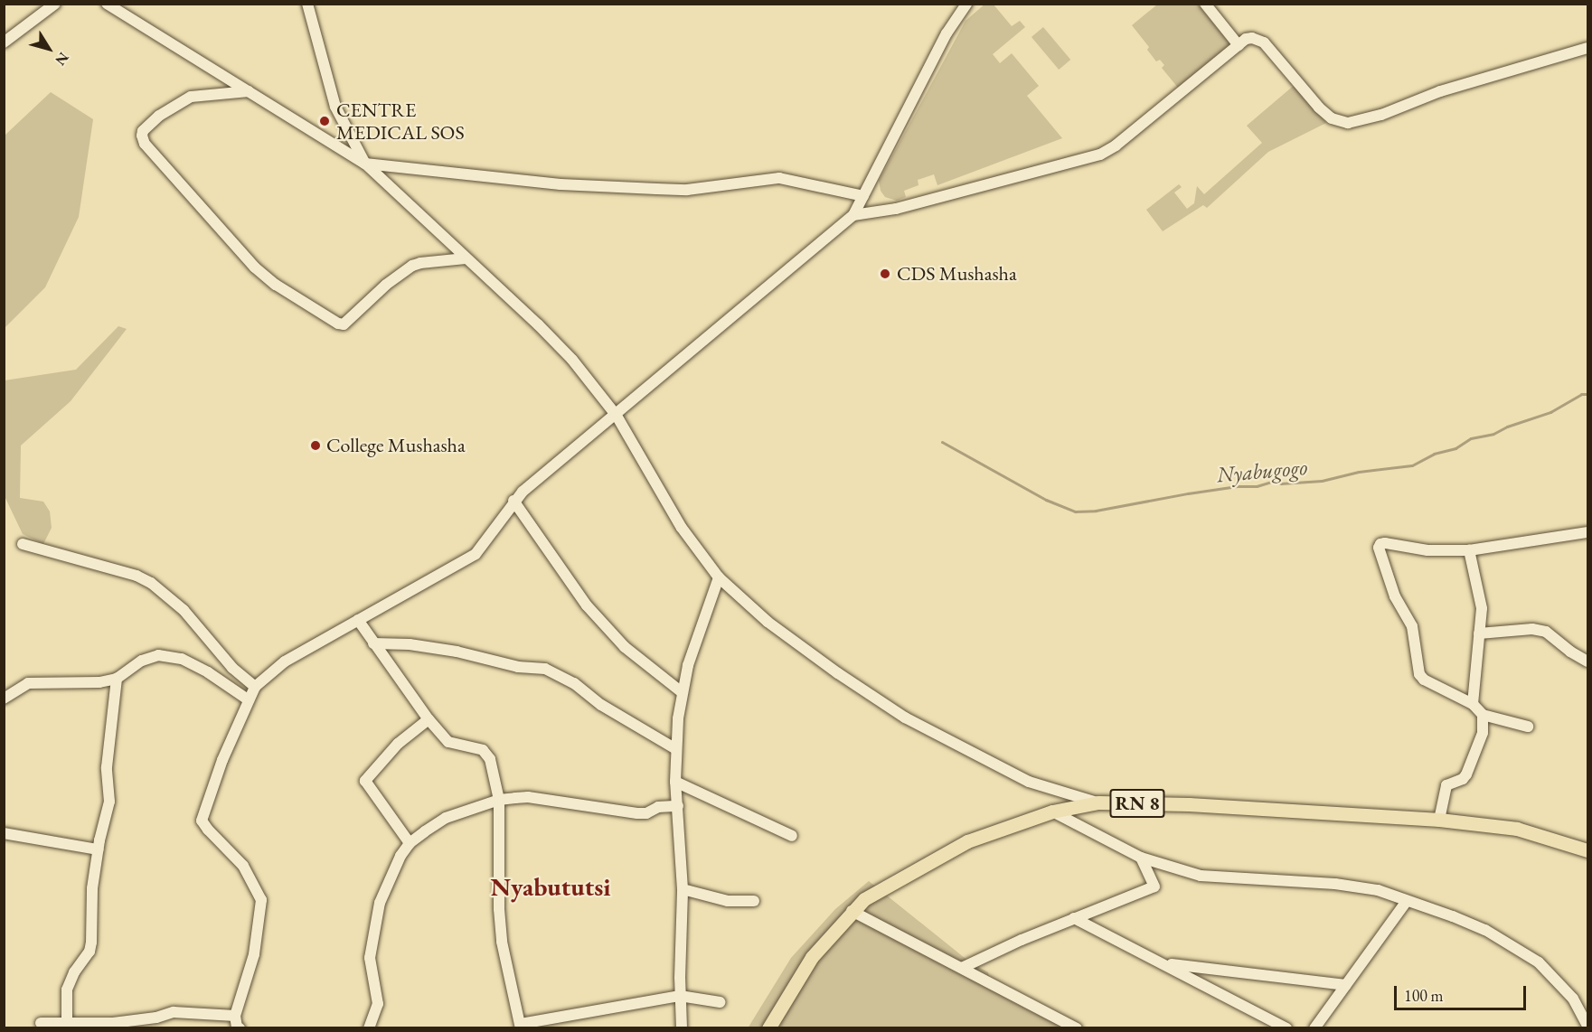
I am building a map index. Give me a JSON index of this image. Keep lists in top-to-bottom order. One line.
{"streets":{"main road":["RN 8"]},"districts":["Nyabututsi"],"water":["Nyabugogo"],"places":["CENTRE MEDICAL SOS","CDS Mushasha","College Mushasha"],"scale_bar":"100 m","north":"bottom right"}
